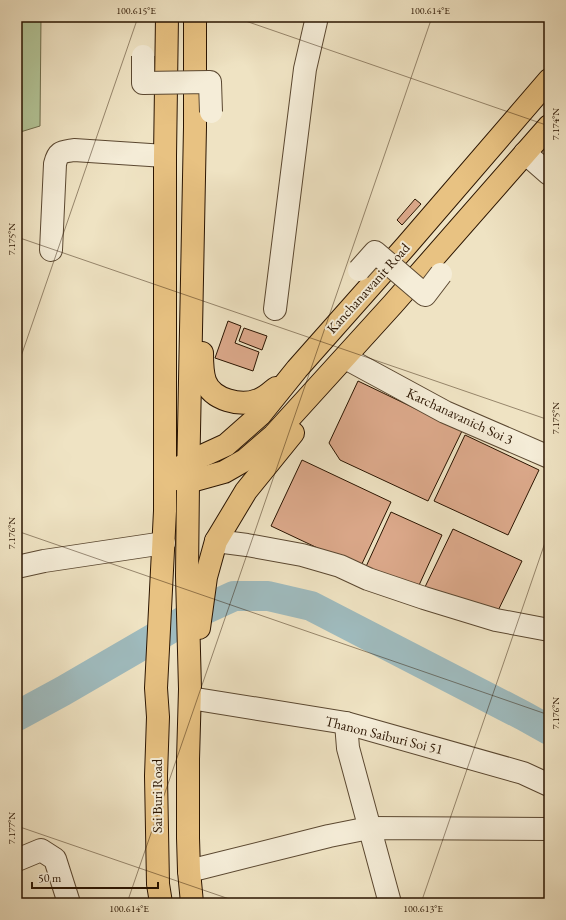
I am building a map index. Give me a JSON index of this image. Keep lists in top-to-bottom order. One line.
{"streets":{"main road":["Kanchanawanit Road","Sai Buri Road"],"street":["Karchanavanich Soi 3","Thanon Saiburi Soi 51"]},"crossings":[["Kanchanawanit Road","Sai Buri Road"]],"scale_bar":"50 m","coordinates":["100.615°E","100.614°E","7.174°N","7.175°N","7.176°N","7.177°N","100.613°E"]}
